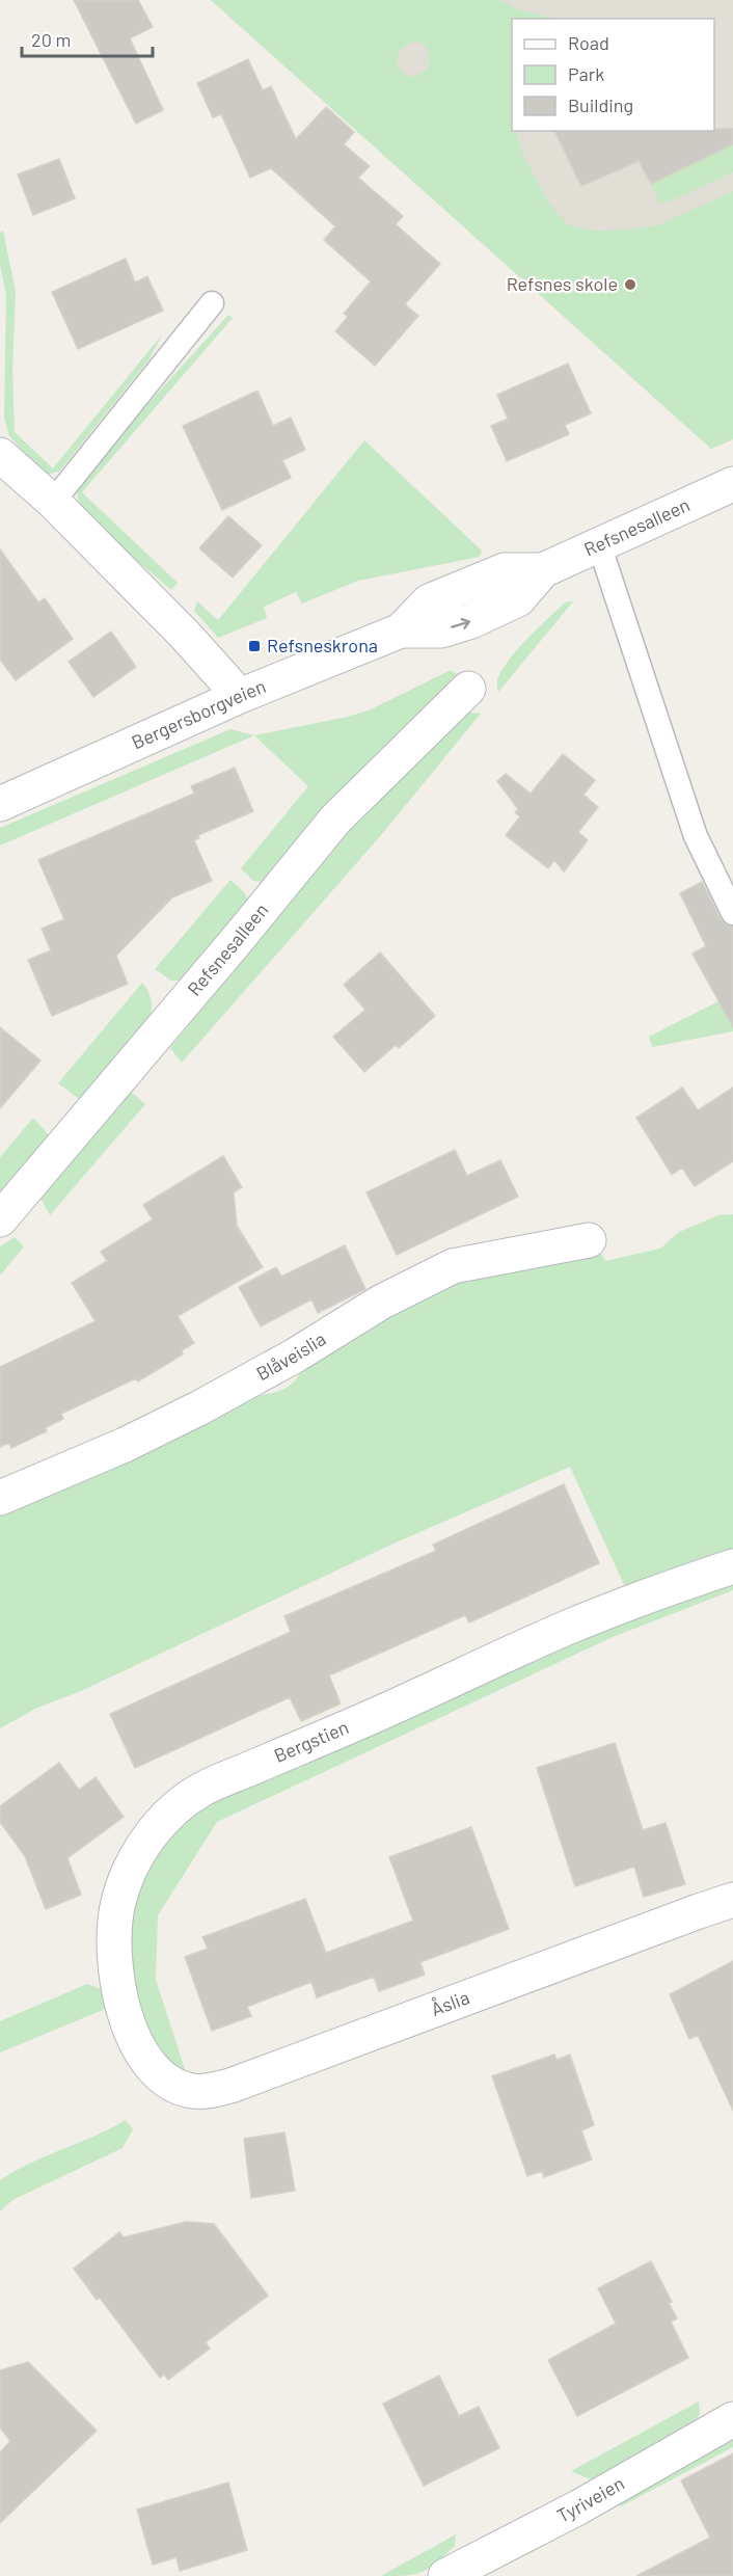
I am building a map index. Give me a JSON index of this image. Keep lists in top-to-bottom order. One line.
{"streets":{"street":["Refsnesalleen","Bergersborgveien","Blåveislia","Bergstien","Åslia","Tyriveien"]},"crossings":[["Refsnesalleen","Bergersborgveien"],["Bergstien","Åslia"]],"places":{"other":["Refsnes skole"],"transit":["Refsneskrona"]},"legend":["Road","Park","Building"],"scale_bar":"20 m"}
